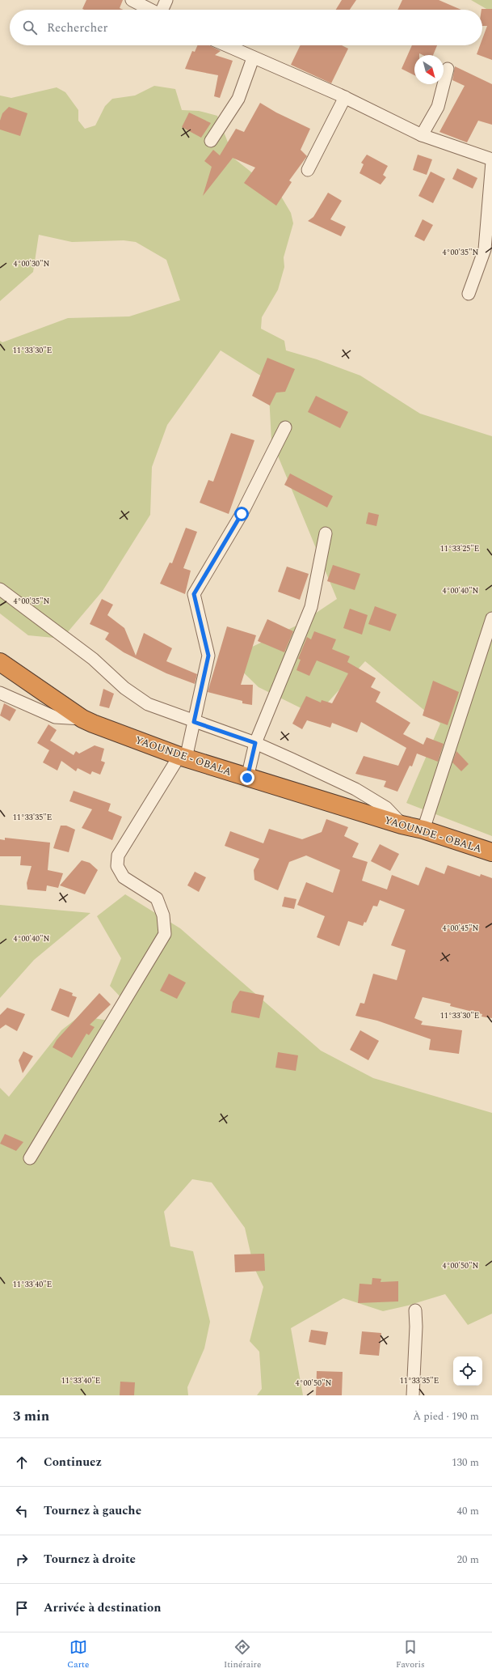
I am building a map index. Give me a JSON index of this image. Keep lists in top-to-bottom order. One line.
{"streets":{"highway":["YAOUNDE - OBALA"]},"north":"bottom right","page":{"search":"Rechercher","heading":["3 min","À pied · 190 m"],"list":[["Continuez","130 m"],["Tournez à gauche","40 m"],["Tournez à droite","20 m"],"Arrivée à destination"],"nav":["Carte","Itinéraire","Favoris"]},"coordinates":["4°00'35\"N","4°00'30\"N","11°33'30\"E","11°33'25\"E","4°00'40\"N","11°33'35\"E","4°00'45\"N","4°00'50\"N","11°33'40\"E"]}
